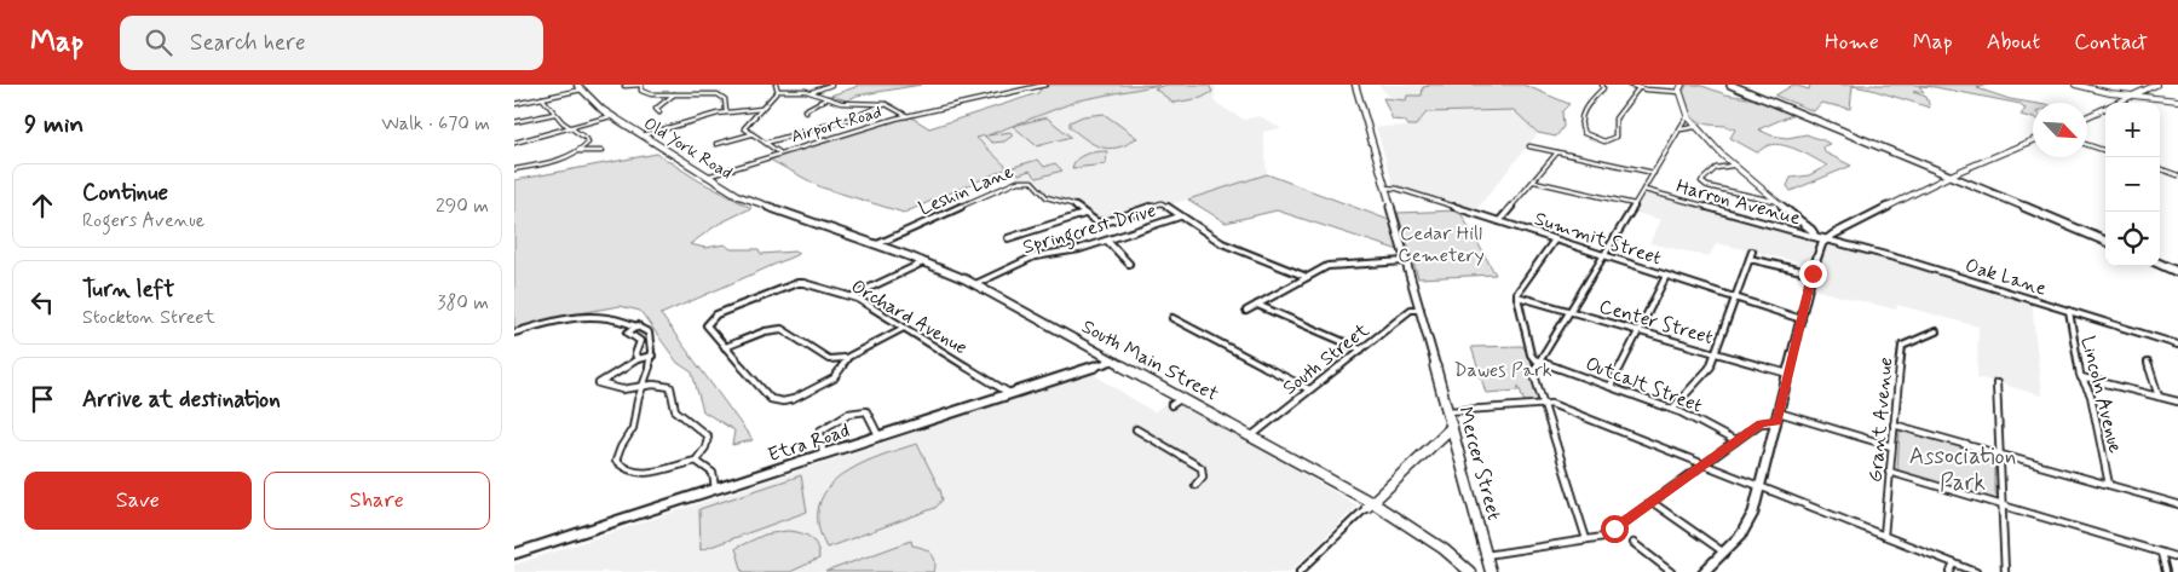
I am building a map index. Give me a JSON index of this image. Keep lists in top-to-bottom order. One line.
{"streets":{"main road":["Old York Road","Harron Avenue","South Main Street","Etra Road","Mercer Street"],"street":["Airport Road","Leshin Lane","Springcrest Drive","Summit Street","Oak Lane","Orchard Avenue","Center Street","South Street","Outcalt Street","Lincoln Avenue","Grant Avenue"]},"crossings":[["Airport Road","Old York Road"],["Old York Road","South Main Street"],["Leshin Lane","Springcrest Drive"],["Leshin Lane","South Main Street"],["Harron Avenue","Oak Lane"],["Springcrest Drive","South Main Street"],["Summit Street","Mercer Street"],["Oak Lane","Lincoln Avenue"],["Orchard Avenue","Etra Road"],["South Street","South Main Street"],["South Street","Mercer Street"],["South Main Street","Etra Road"]],"parks":["Cedar Hill Cemetery","Dawes Park","Association Park"],"north":"bottom right","page":{"header":"Map","search":"Search here","nav":["Home","Map","About","Contact"],"heading":["9 min","Walk · 670 m"],"map_buttons":["+","−"],"list":[["Continue","Rogers Avenue","290 m"],["Turn left","Stockton Street","380 m"],"Arrive at destination"],"buttons":["Save","Share"]}}
